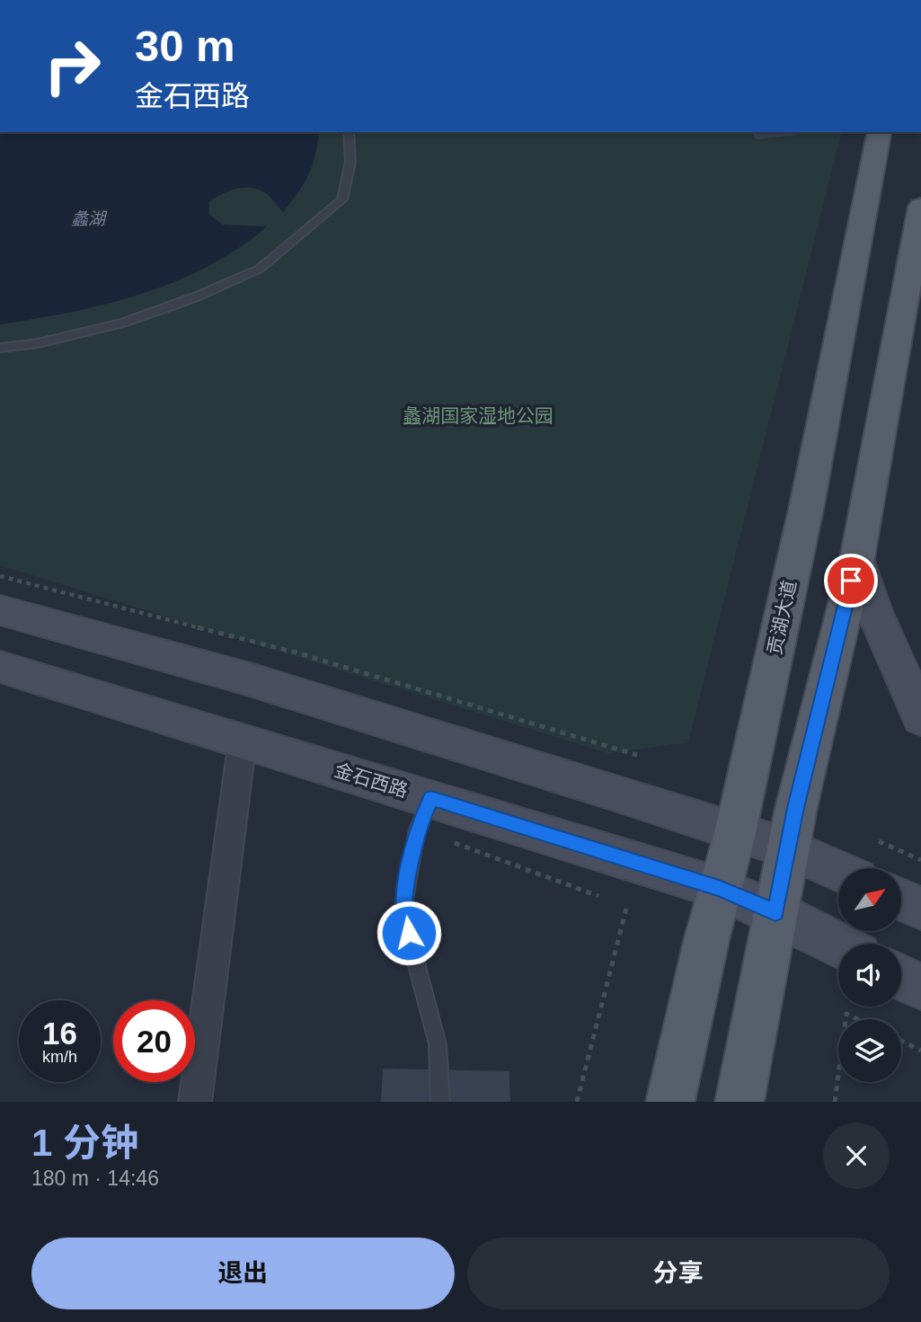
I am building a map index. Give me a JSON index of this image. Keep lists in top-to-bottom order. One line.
{"streets":{"main road":["贡湖大道","金石西路"]},"crossings":[["贡湖大道","金石西路"]],"water":["蠡湖"],"parks":["蠡湖国家湿地公园"],"north":"top right","page":{"turn":["30 m","金石西路"],"speed":"16 km/h","limit":"20","heading":["1 分钟","180 m · 14:46"],"buttons":["退出","分享"]}}
